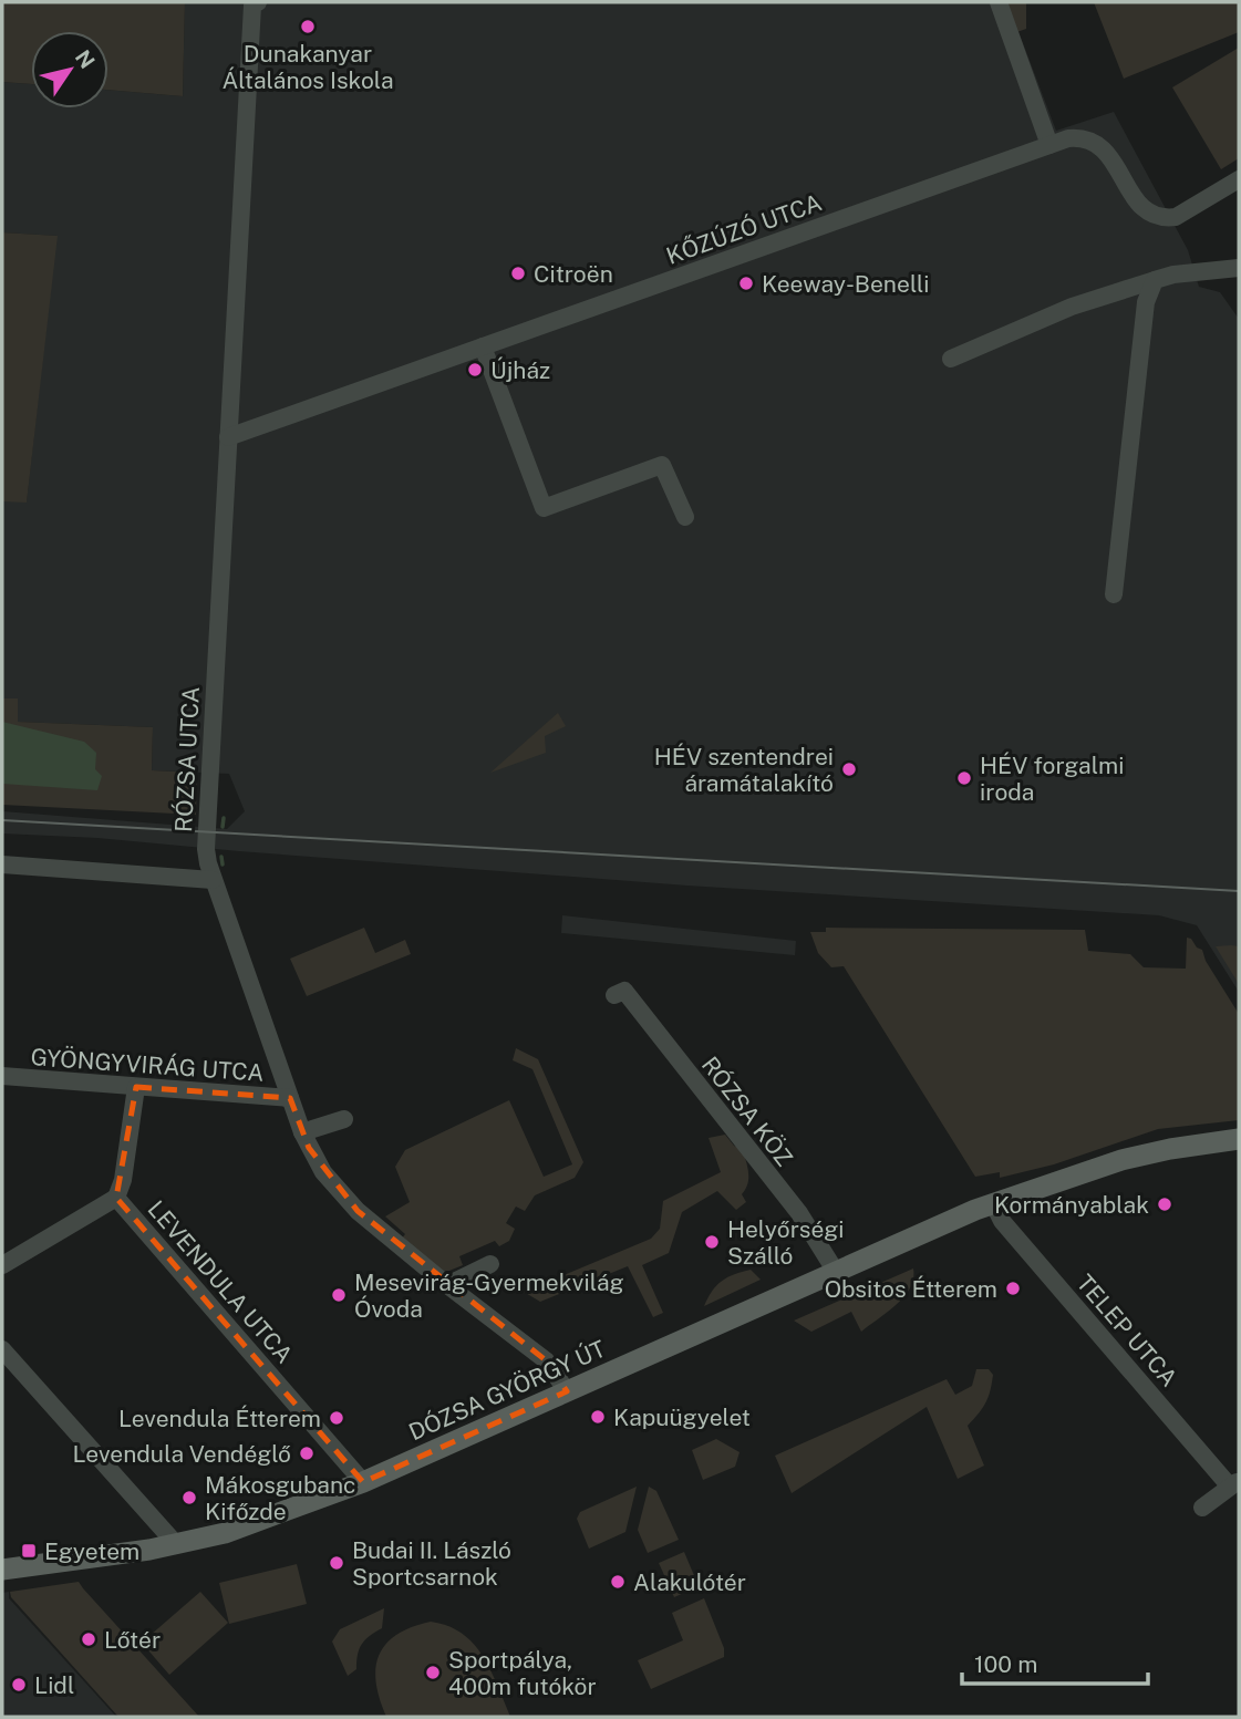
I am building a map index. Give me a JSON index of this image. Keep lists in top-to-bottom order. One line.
{"streets":{"main road":["DÓZSA GYÖRGY ÚT"],"street":["KŐZÚZÓ UTCA","RÓZSA UTCA","GYÖNGYVIRÁG UTCA","RÓZSA KÖZ","LEVENDULA UTCA","TELEP UTCA"]},"crossings":[["KŐZÚZÓ UTCA","RÓZSA UTCA"],["RÓZSA UTCA","GYÖNGYVIRÁG UTCA"],["RÓZSA UTCA","DÓZSA GYÖRGY ÚT"],["GYÖNGYVIRÁG UTCA","LEVENDULA UTCA"],["RÓZSA KÖZ","DÓZSA GYÖRGY ÚT"],["LEVENDULA UTCA","DÓZSA GYÖRGY ÚT"],["TELEP UTCA","DÓZSA GYÖRGY ÚT"]],"places":{"other":["Dunakanyar Általános Iskola","Citroën","Keeway-Benelli","Újház","HÉV szentendrei áramátalakító","HÉV forgalmi iroda","Kormányablak","Helyőrségi Szálló","Obsitos Étterem","Mesevirág-Gyermekvilág Óvoda","Kapuügyelet","Levendula Étterem","Levendula Vendéglő","Mákosgubanc Kifőzde","Budai II. László Sportcsarnok","Alakulótér","Lőtér","Sportpálya, 400m futókör","Lidl"],"transit":["Egyetem"]},"scale_bar":"100 m","north":"top right"}
